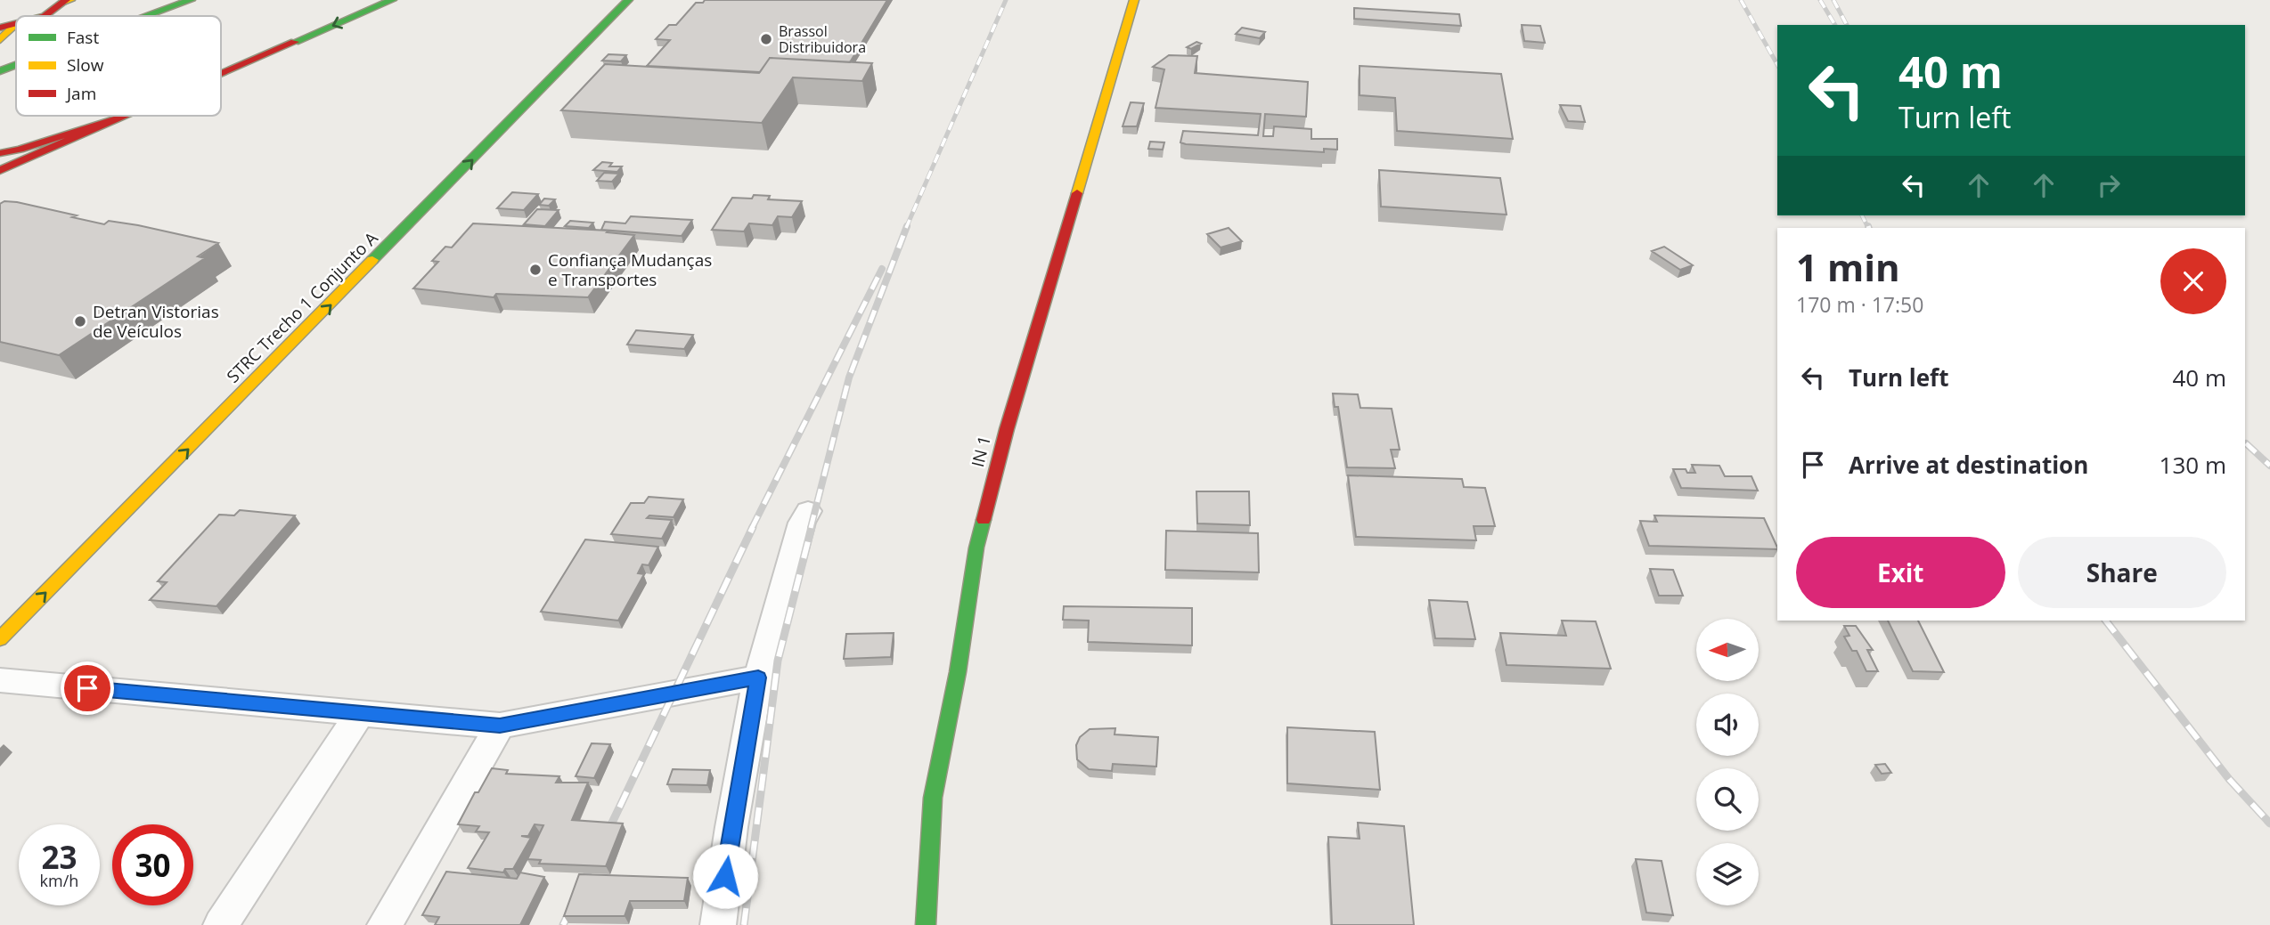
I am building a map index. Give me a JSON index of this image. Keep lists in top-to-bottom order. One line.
{"streets":{"main road":["STRC Trecho 1 Conjunto A","IN 1"]},"one_way":["STRC Trecho 1 Conjunto A"],"places":["Brassol Distribuidora","Confiança Mudanças e Transportes","Detran Vistorias de Veículos"],"legend":["Fast","Slow","Jam"],"north":"left","page":{"turn":["40 m","Turn left"],"heading":["1 min","170 m · 17:50"],"list":[{"name":"Turn left","value":"40 m"},{"name":"Arrive at destination","value":"130 m"}],"buttons":["Exit","Share"],"speed":"23 km/h","limit":"30"}}
